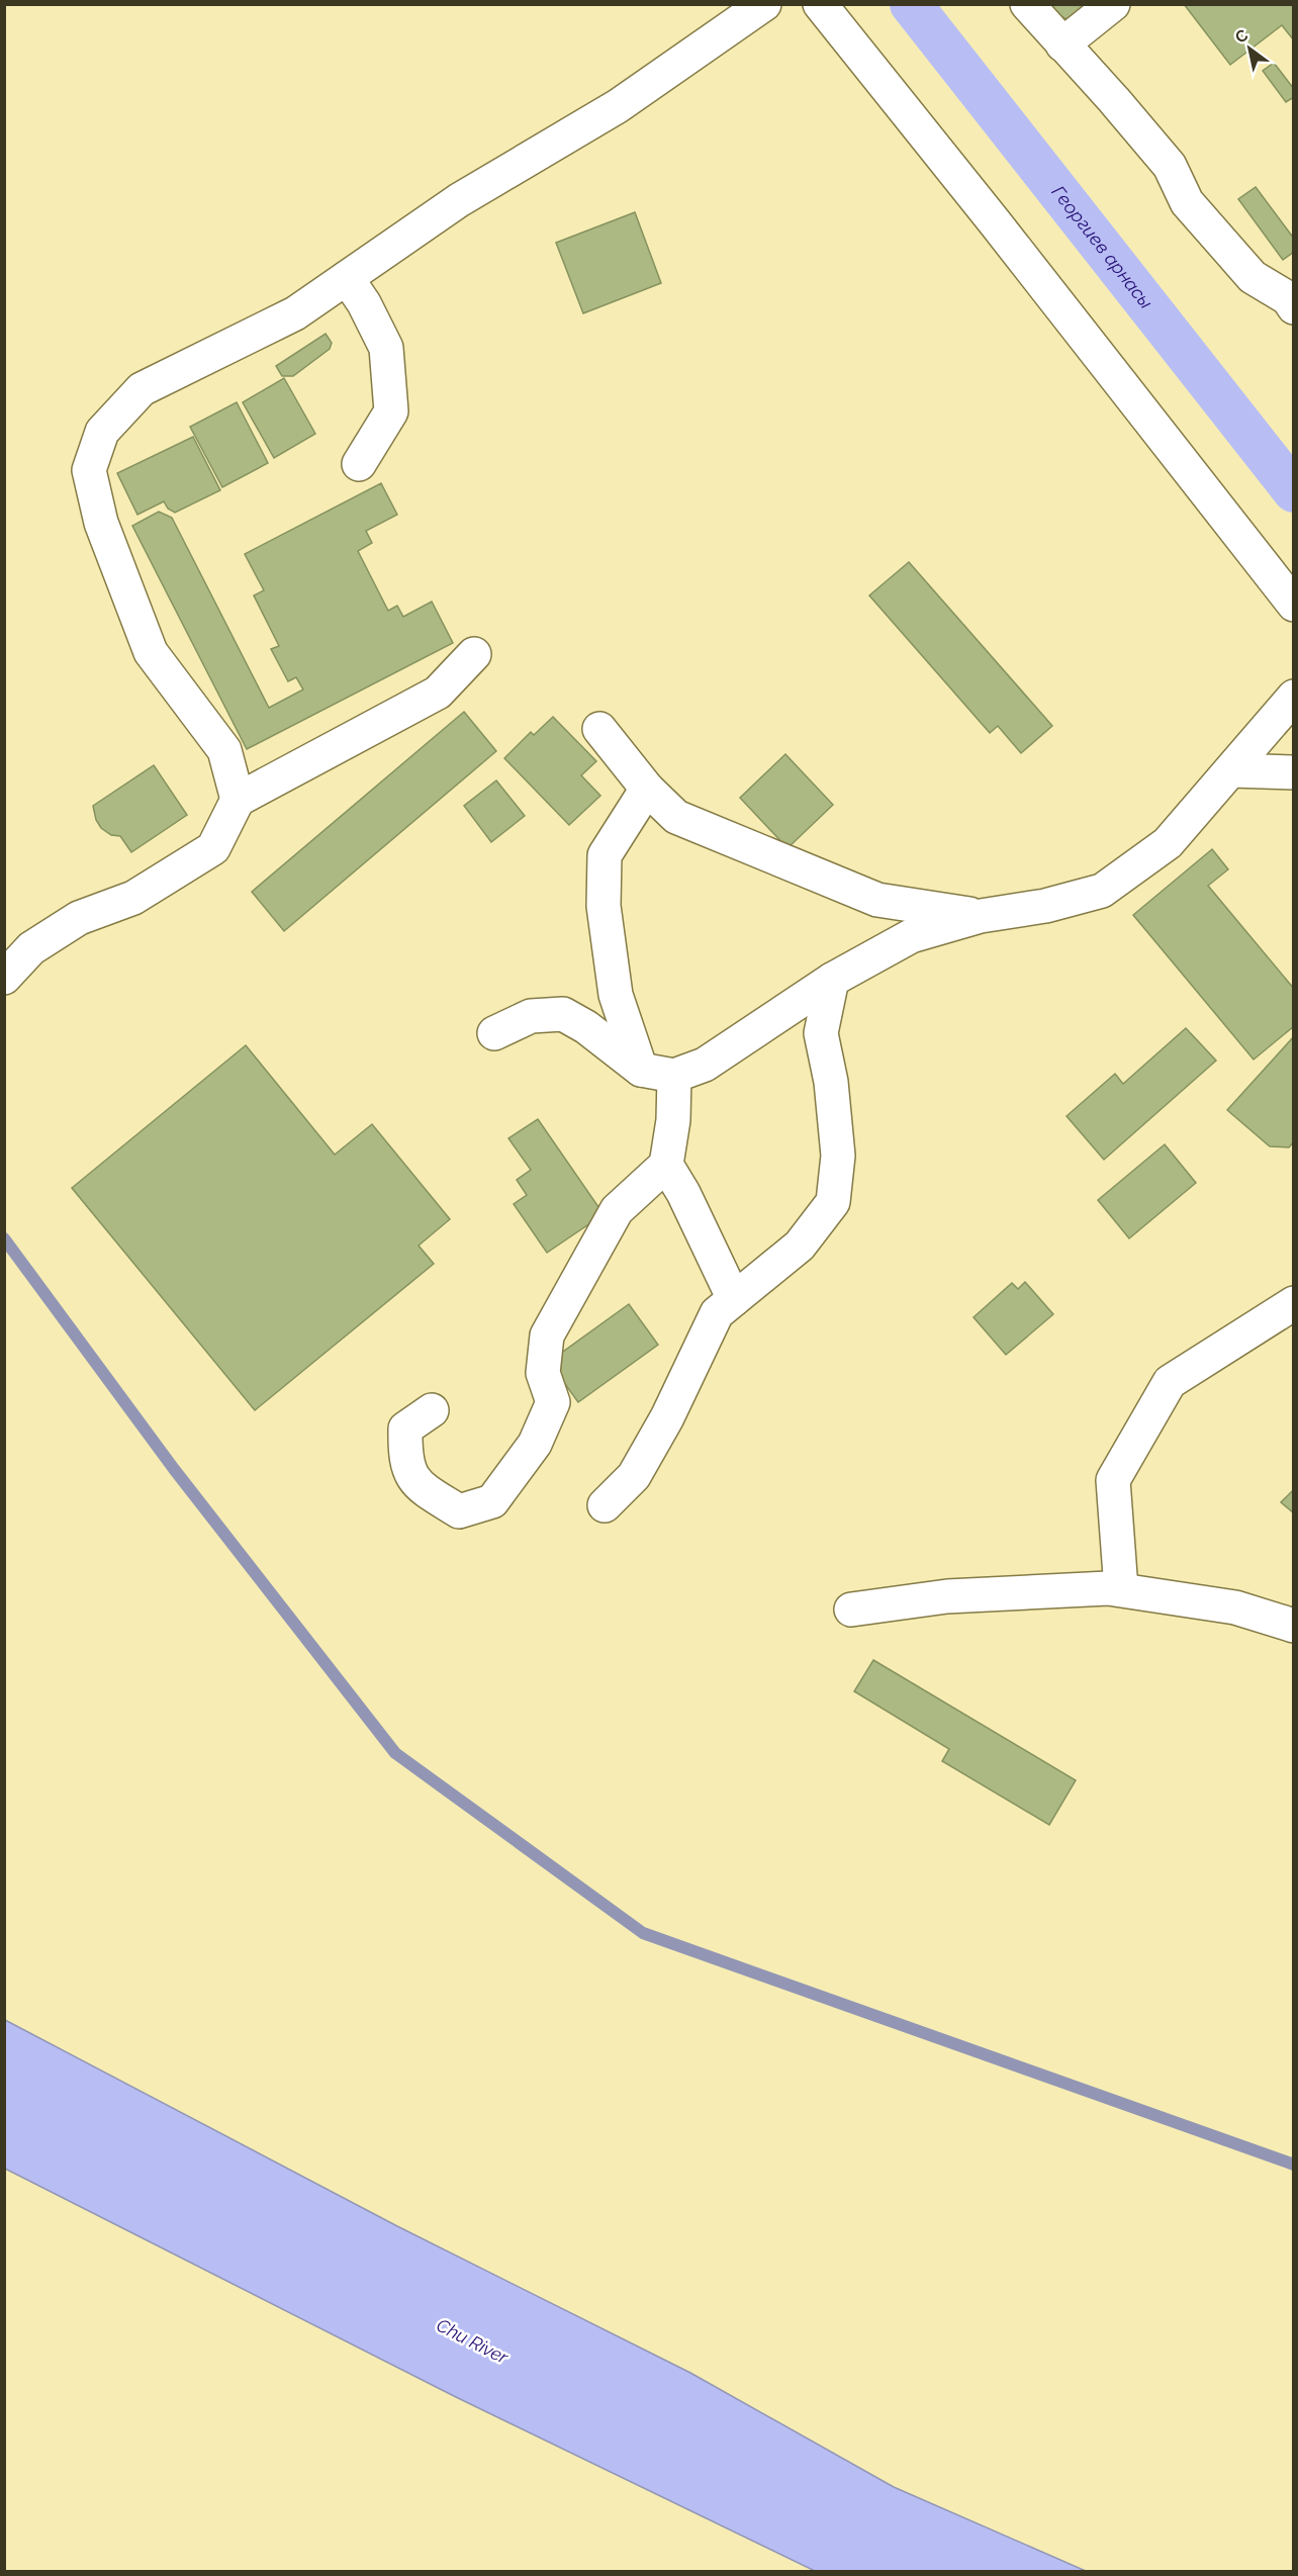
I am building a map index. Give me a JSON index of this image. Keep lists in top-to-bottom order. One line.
{"water":["Георгиев арнасы","Chu River"],"north":"top left"}
